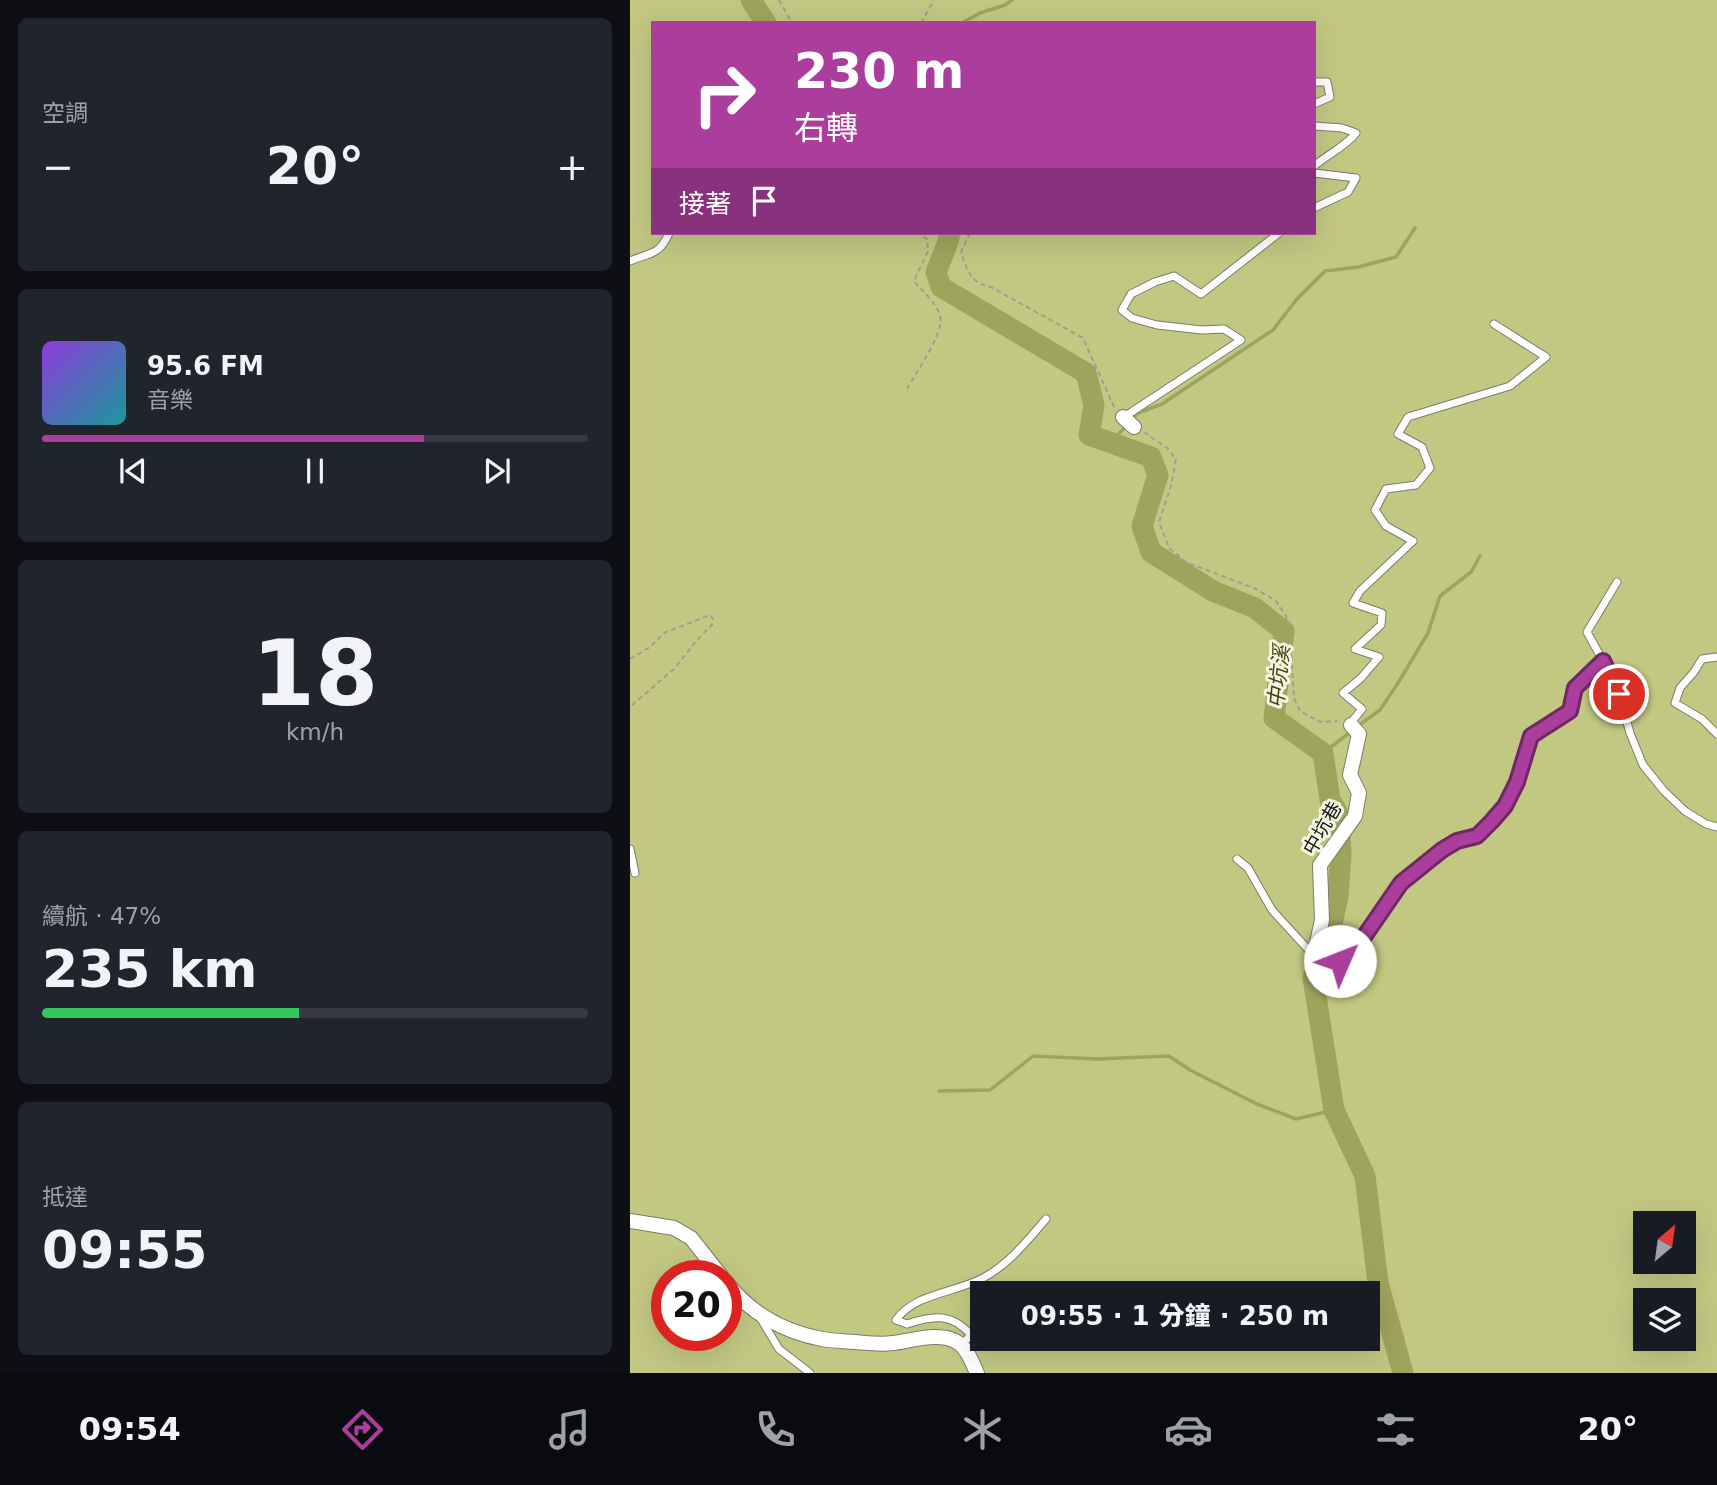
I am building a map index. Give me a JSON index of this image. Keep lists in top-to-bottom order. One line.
{"streets":{"street":["中坑巷"]},"water":["中坑溪"],"north":"top right","page":{"tile":["空調",["18","km/h"],["續航 · 47%","235 km"],["抵達","09:55"]],"turn":["230 m","右轉"],"heat":["−","20°","+"],"then":"接著","song":["95.6 FM","音樂"],"limit":"20","trip":"09:55 · 1 分鐘 · 250 m","tabs":["09:54","20°"]}}
